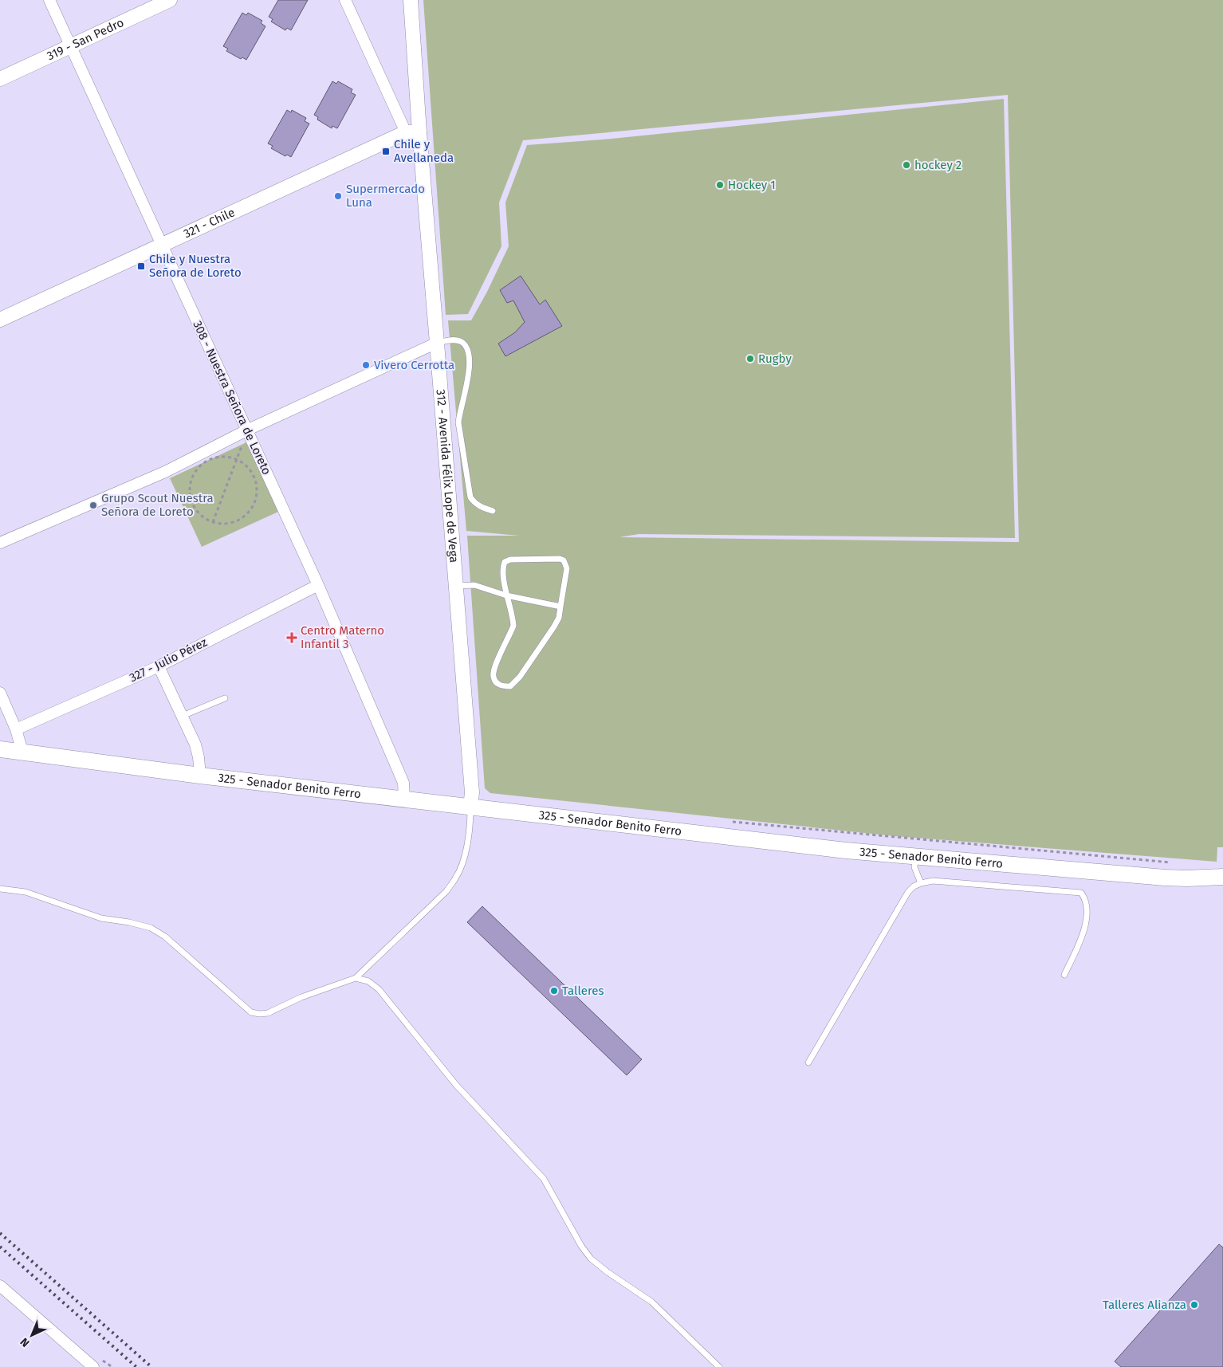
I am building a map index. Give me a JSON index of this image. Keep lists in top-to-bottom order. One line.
{"streets":{"main road":["325 - Senador Benito Ferro"],"street":["319 - San Pedro","321 - Chile","308 - Nuestra Señora de Loreto","312 - Avenida Félix Lope de Vega","327 - Julio Pérez"]},"crossings":[["319 - San Pedro","308 - Nuestra Señora de Loreto"],["321 - Chile","308 - Nuestra Señora de Loreto"],["321 - Chile","312 - Avenida Félix Lope de Vega"],["308 - Nuestra Señora de Loreto","327 - Julio Pérez"],["308 - Nuestra Señora de Loreto","325 - Senador Benito Ferro"],["312 - Avenida Félix Lope de Vega","325 - Senador Benito Ferro"]],"places":{"transit":["Chile y Avellaneda","Chile y Nuestra Señora de Loreto"],"other":["hockey 2","Hockey 1","Supermercado Luna","Rugby","Vivero Cerrotta","Grupo Scout Nuestra Señora de Loreto","Talleres","Talleres Alianza"],"health":["Centro Materno Infantil 3"]},"north":"bottom left"}
